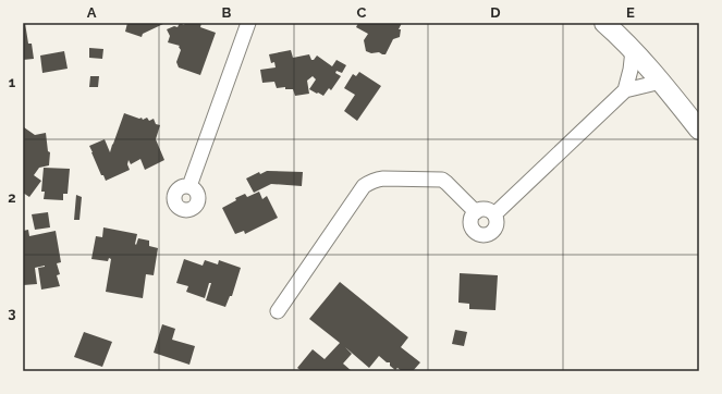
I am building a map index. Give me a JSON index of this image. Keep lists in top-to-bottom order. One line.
{"grid":{"columns":["A","B","C","D","E"],"rows":["1","2","3"]}}
